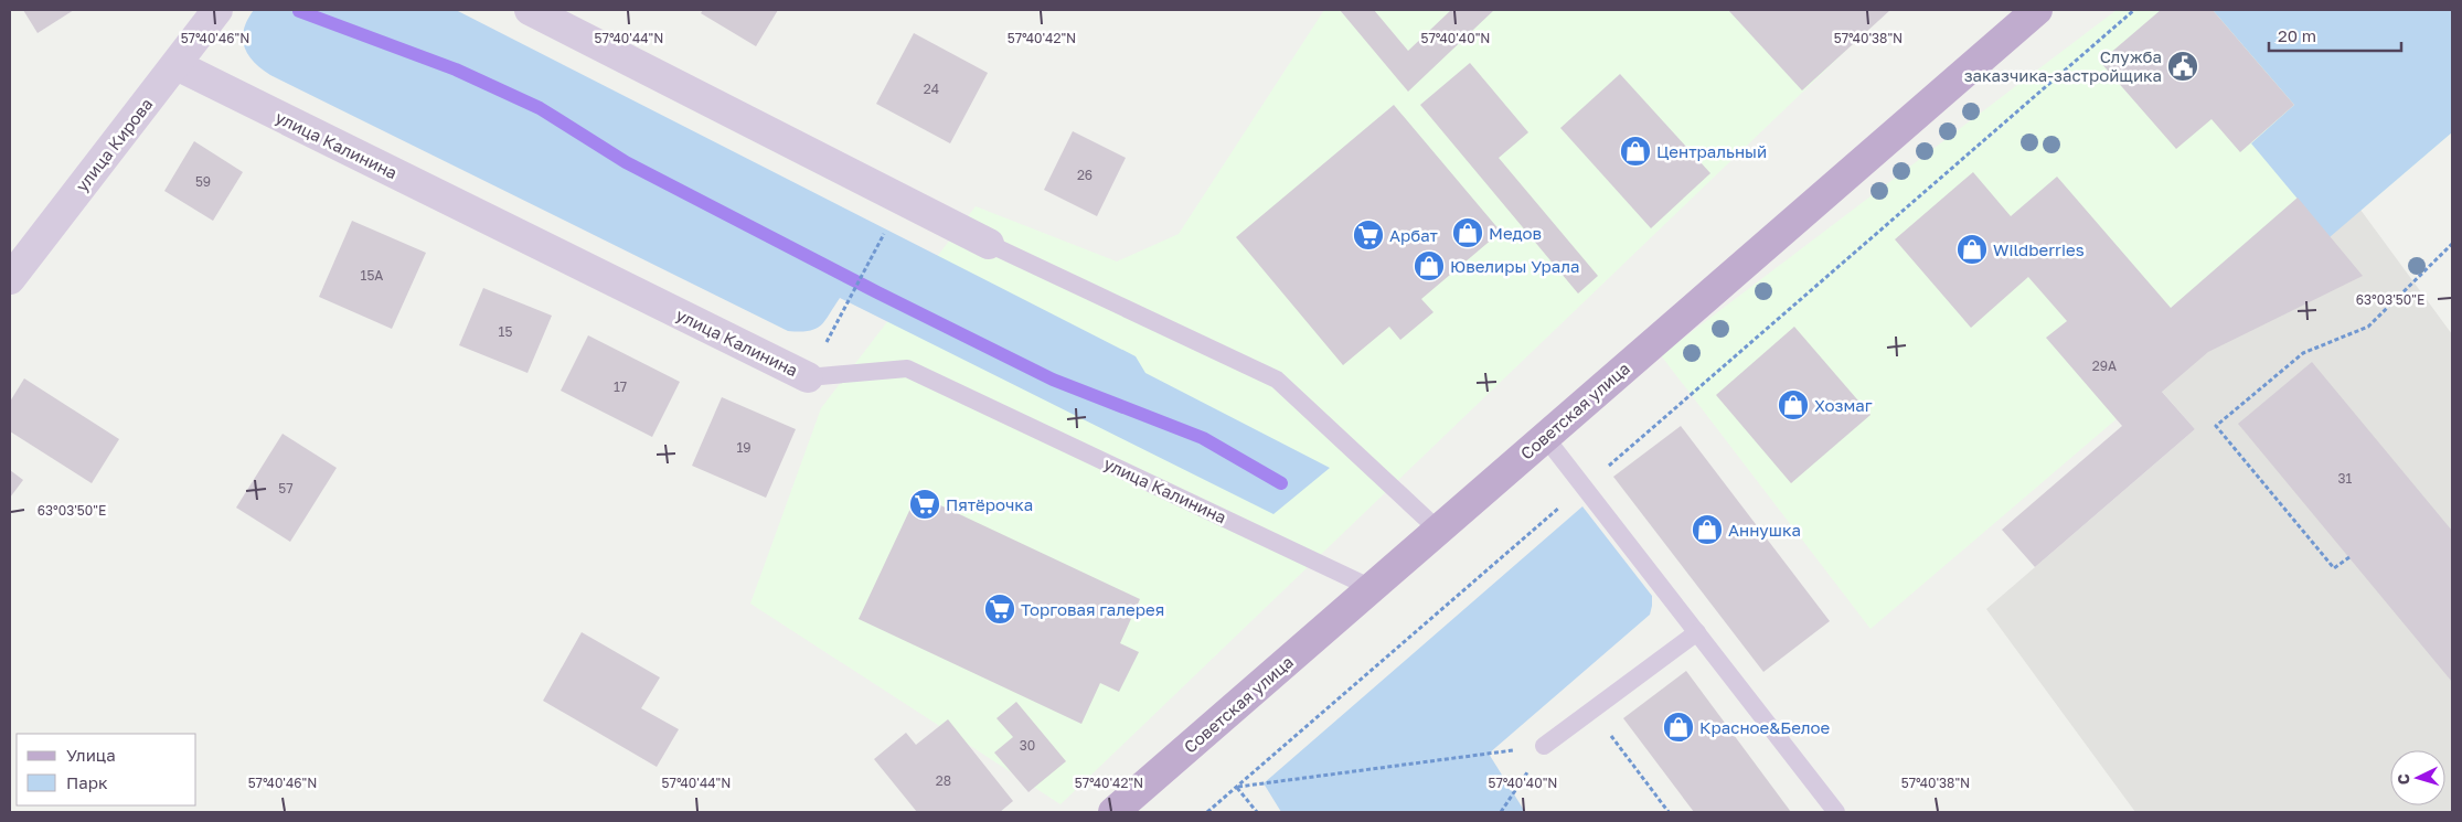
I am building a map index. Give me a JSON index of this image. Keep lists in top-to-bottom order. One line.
{"streets":{"main road":["Советская улица"],"street":["улица Кирова","улица Калинина"]},"crossings":[["улица Кирова","улица Калинина"],["улица Калинина","Советская улица"]],"places":{"public building":["Служба заказчика-застройщика"],"shop":["Центральный","Медов","Wildberries","Ювелиры Урала","Хозмаг","Аннушка","Красное&Белое"],"supermarket":["Арбат","Пятёрочка","Торговая галерея"]},"house_numbers":["24","26","59","15А","15","29А","17","19","31","57","30","28"],"legend":["Улица","Парк"],"scale_bar":"20 m","north":"left","coordinates":["57°40'46\"N","57°40'44\"N","57°40'42\"N","57°40'40\"N","57°40'38\"N","63°03'50\"E"]}
